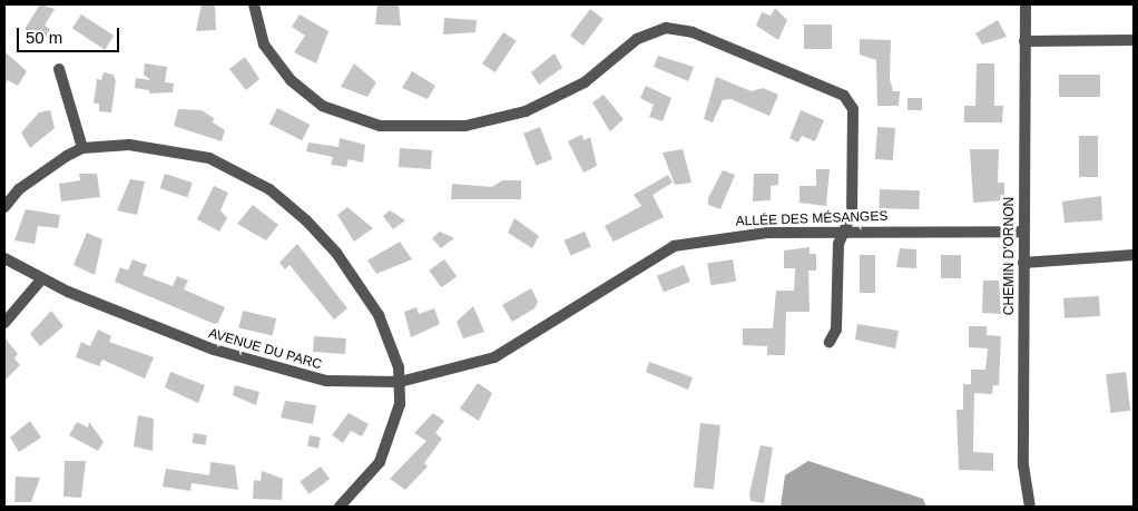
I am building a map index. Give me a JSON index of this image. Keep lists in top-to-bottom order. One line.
{"streets":{"street":["ALLÉE DES MÉSANGES","CHEMIN D'ORNON","AVENUE DU PARC"]},"crossings":[["ALLÉE DES MÉSANGES","CHEMIN D'ORNON"],["ALLÉE DES MÉSANGES","AVENUE DU PARC"]],"scale_bar":"50 m"}
